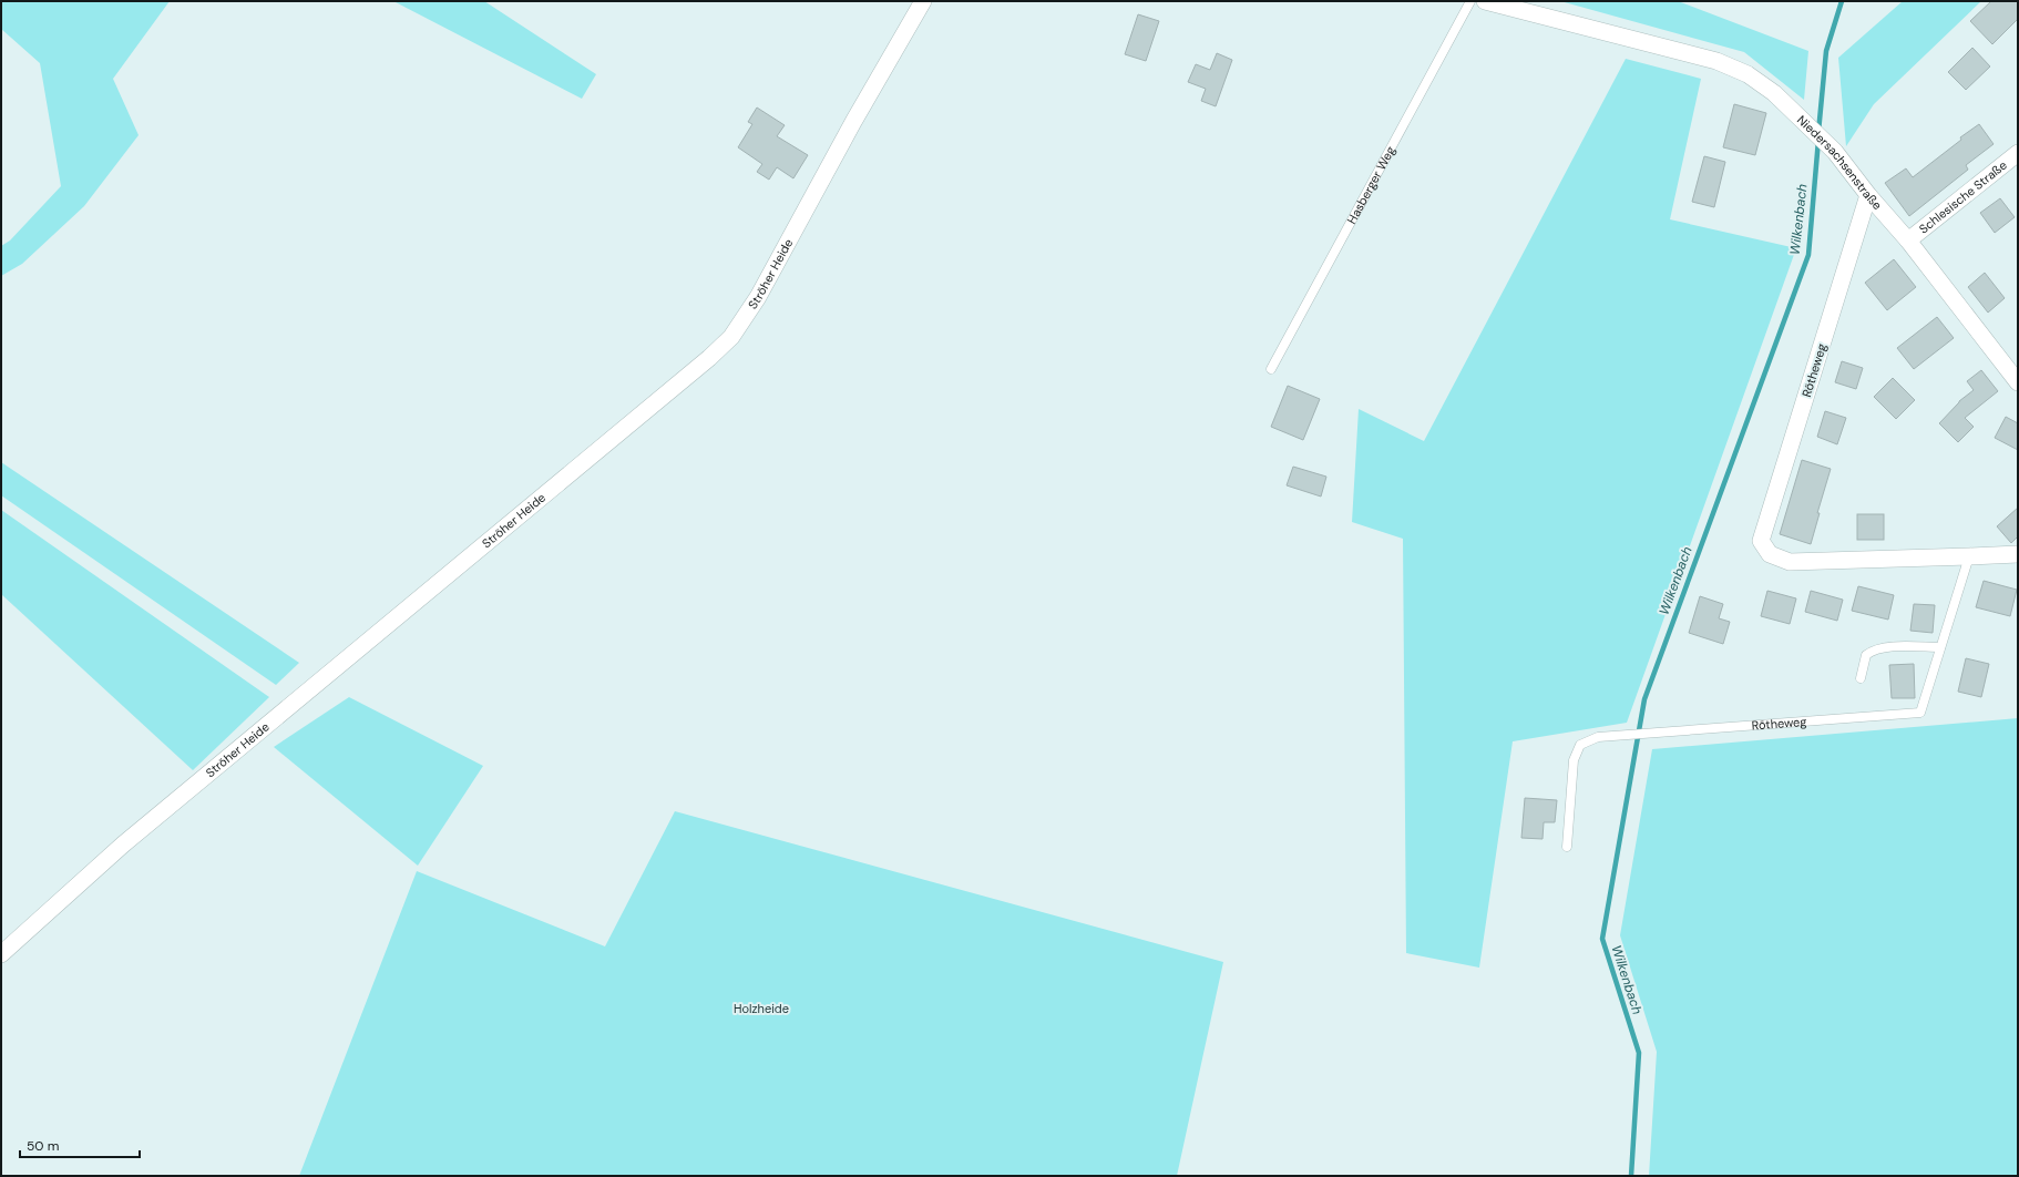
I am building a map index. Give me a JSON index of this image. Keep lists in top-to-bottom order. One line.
{"streets":{"street":["Niedersachsenstraße","Schlesische Straße","Ströher Heide","Rötheweg"],"lane":["Hasberger Weg"]},"crossings":[["Niedersachsenstraße","Schlesische Straße"],["Niedersachsenstraße","Rötheweg"]],"water":["Wilkenbach"],"parks":["Holzheide"],"scale_bar":"50 m"}
